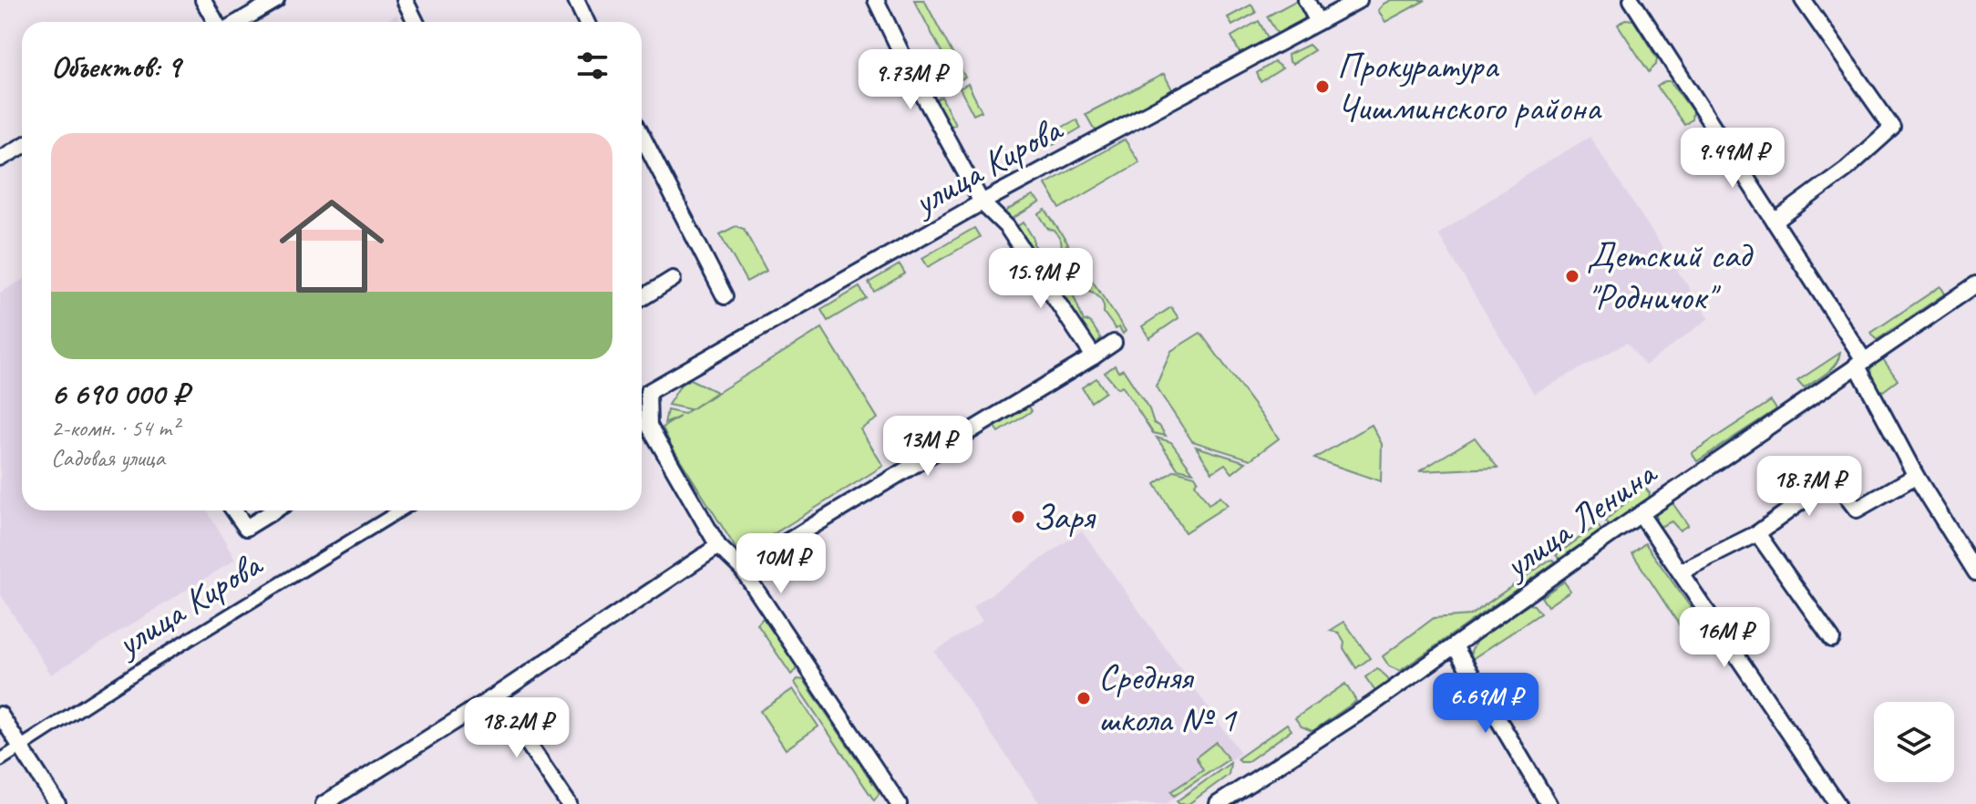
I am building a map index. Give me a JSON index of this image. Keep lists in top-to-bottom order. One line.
{"streets":{"street":["улица Кирова","улица Ленина"]},"places":["Прокуратура Чишминского района","Детский сад \"Родничок\"","Заря","Средняя школа № 1"],"page":{"heading":"Объектов: 9","price":["9.73M ₽","9.49M ₽","15.9M ₽","13M ₽","18.7M ₽","10M ₽","16M ₽","6.69M ₽","18.2M ₽"],"list":[{"name":"6 690 000 ₽","note":"2-комн. · 54 m² · Садовая улица"}]}}
